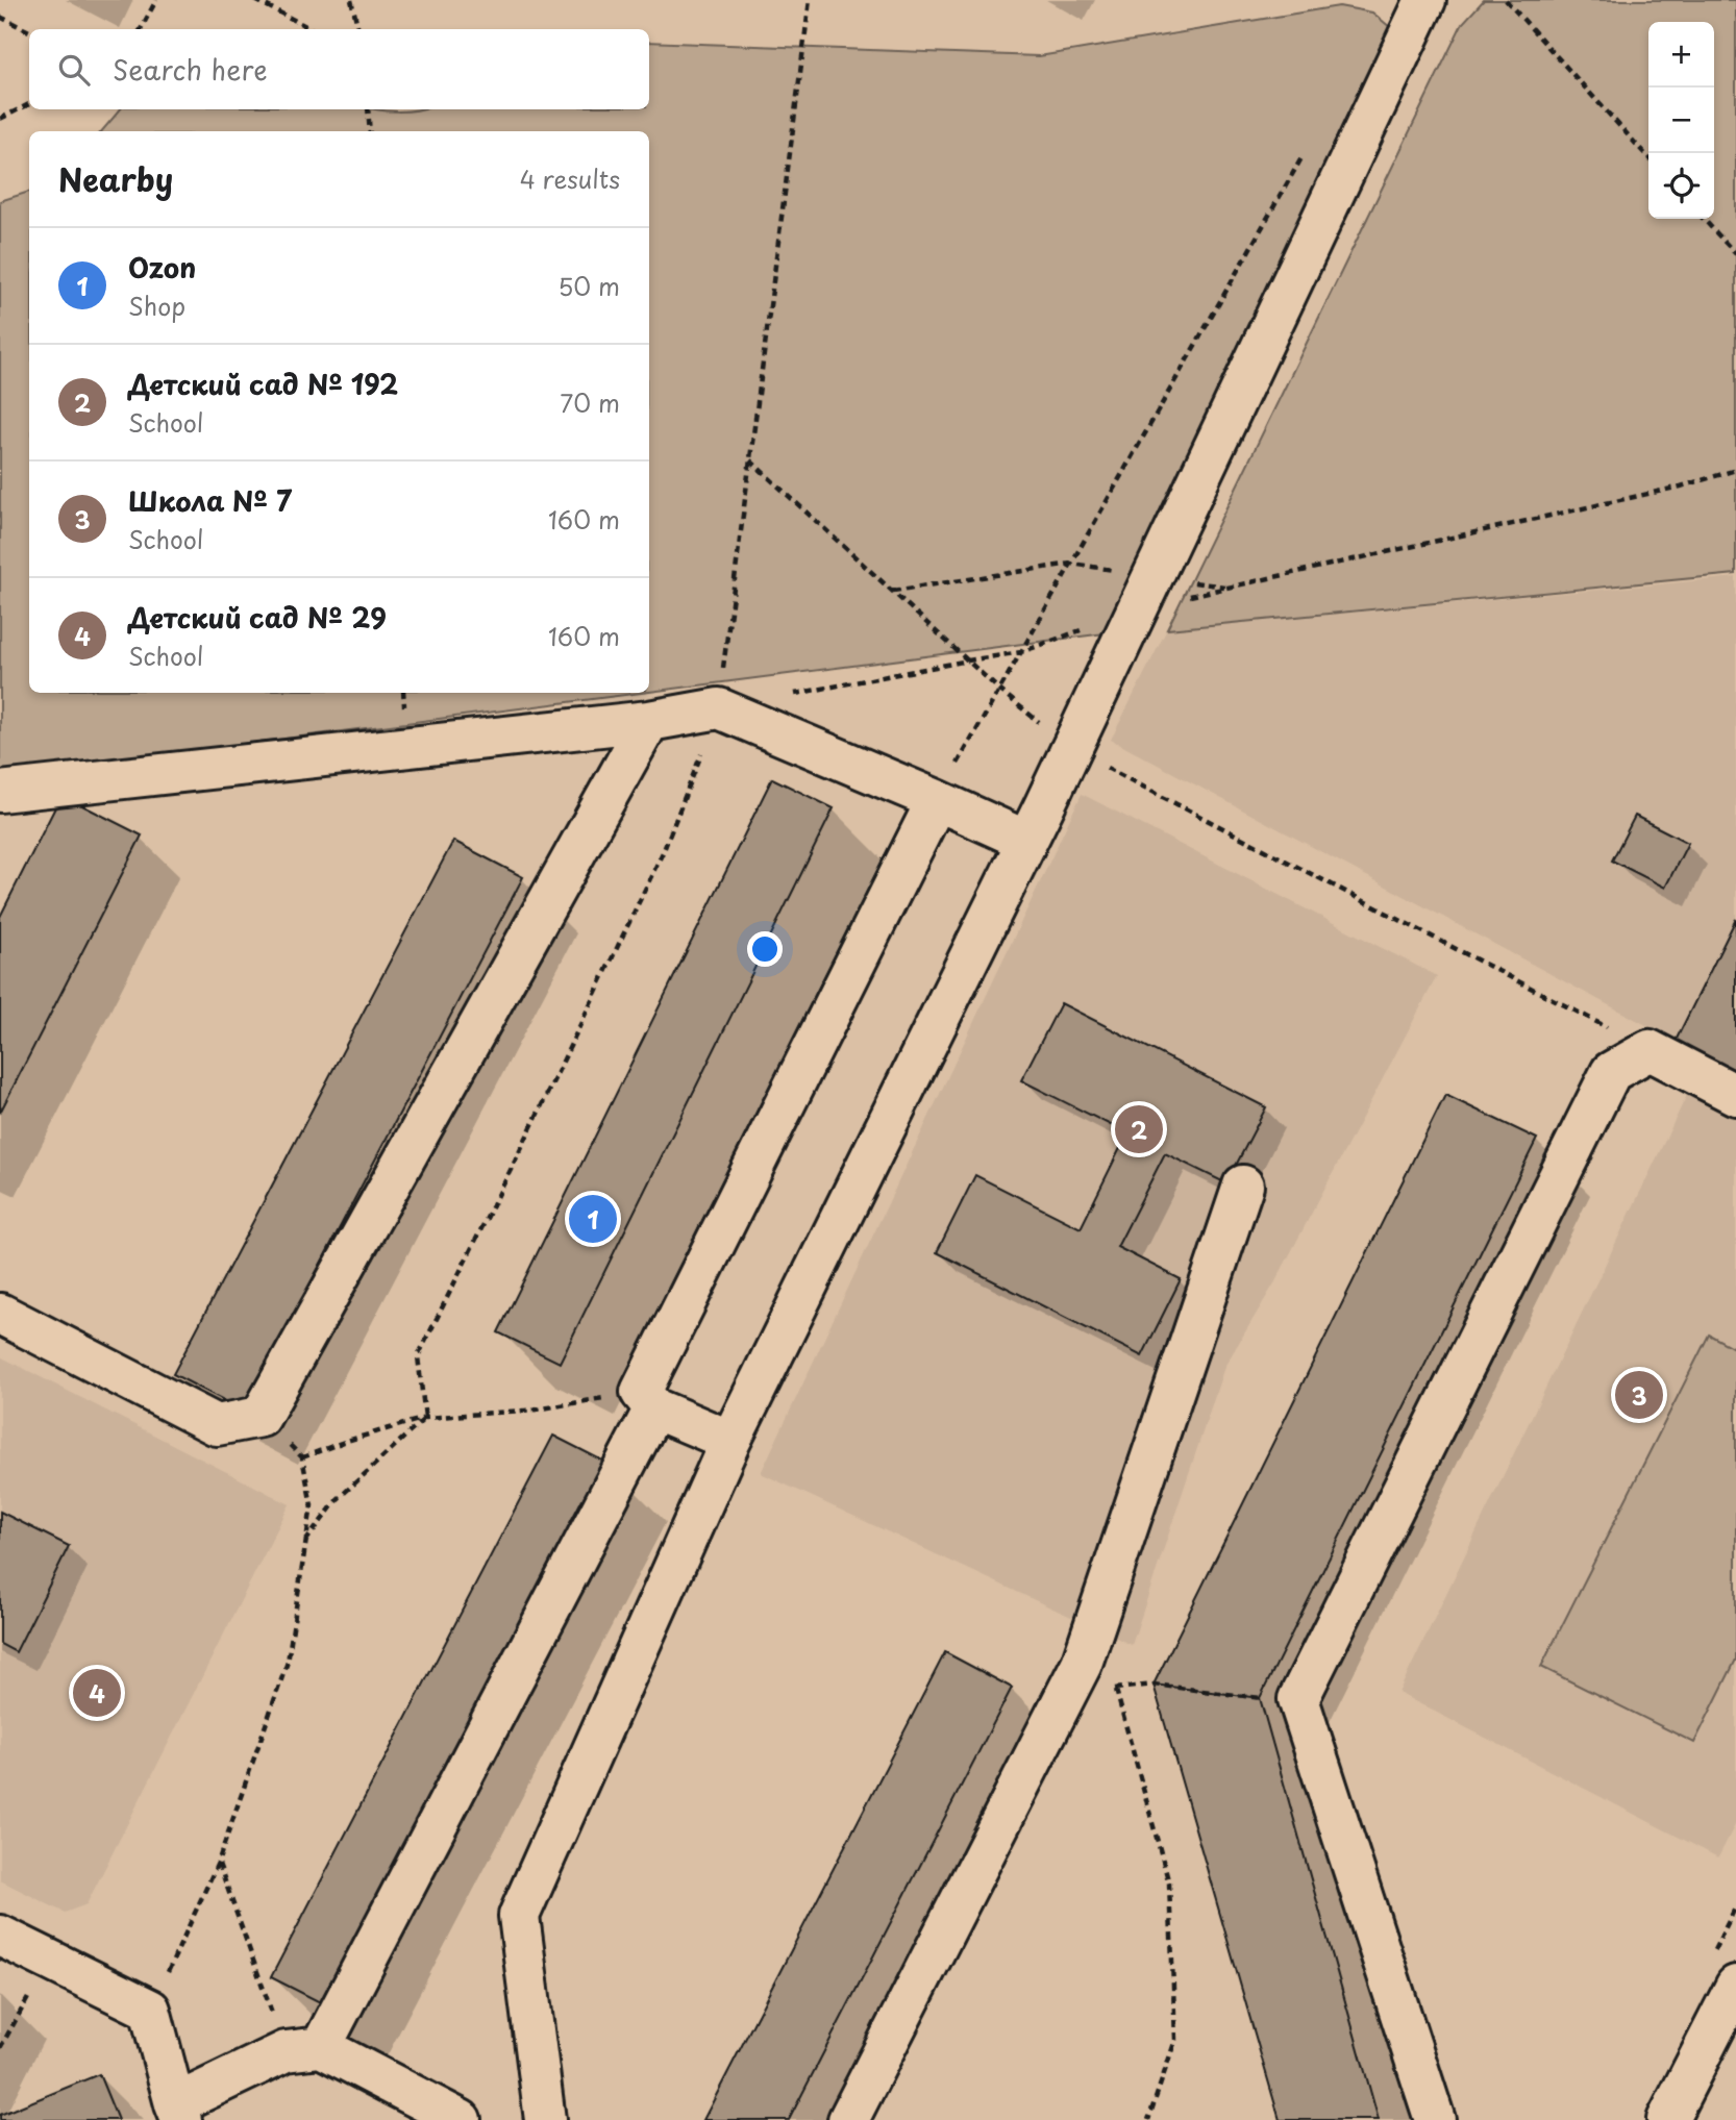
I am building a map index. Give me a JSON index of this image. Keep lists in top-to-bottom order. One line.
{"page":{"map_buttons":["+","−"],"search":"Search here","heading":["Nearby","4 results"],"list":[{"mark":"1","name":"Ozon","note":"Shop","value":"50 m"},{"mark":"2","name":"Детский сад № 192","note":"School","value":"70 m"},{"mark":"3","name":"Школа № 7","note":"School","value":"160 m"},{"mark":"4","name":"Детский сад № 29","note":"School","value":"160 m"}],"pins":["2","1","3","4"]}}
